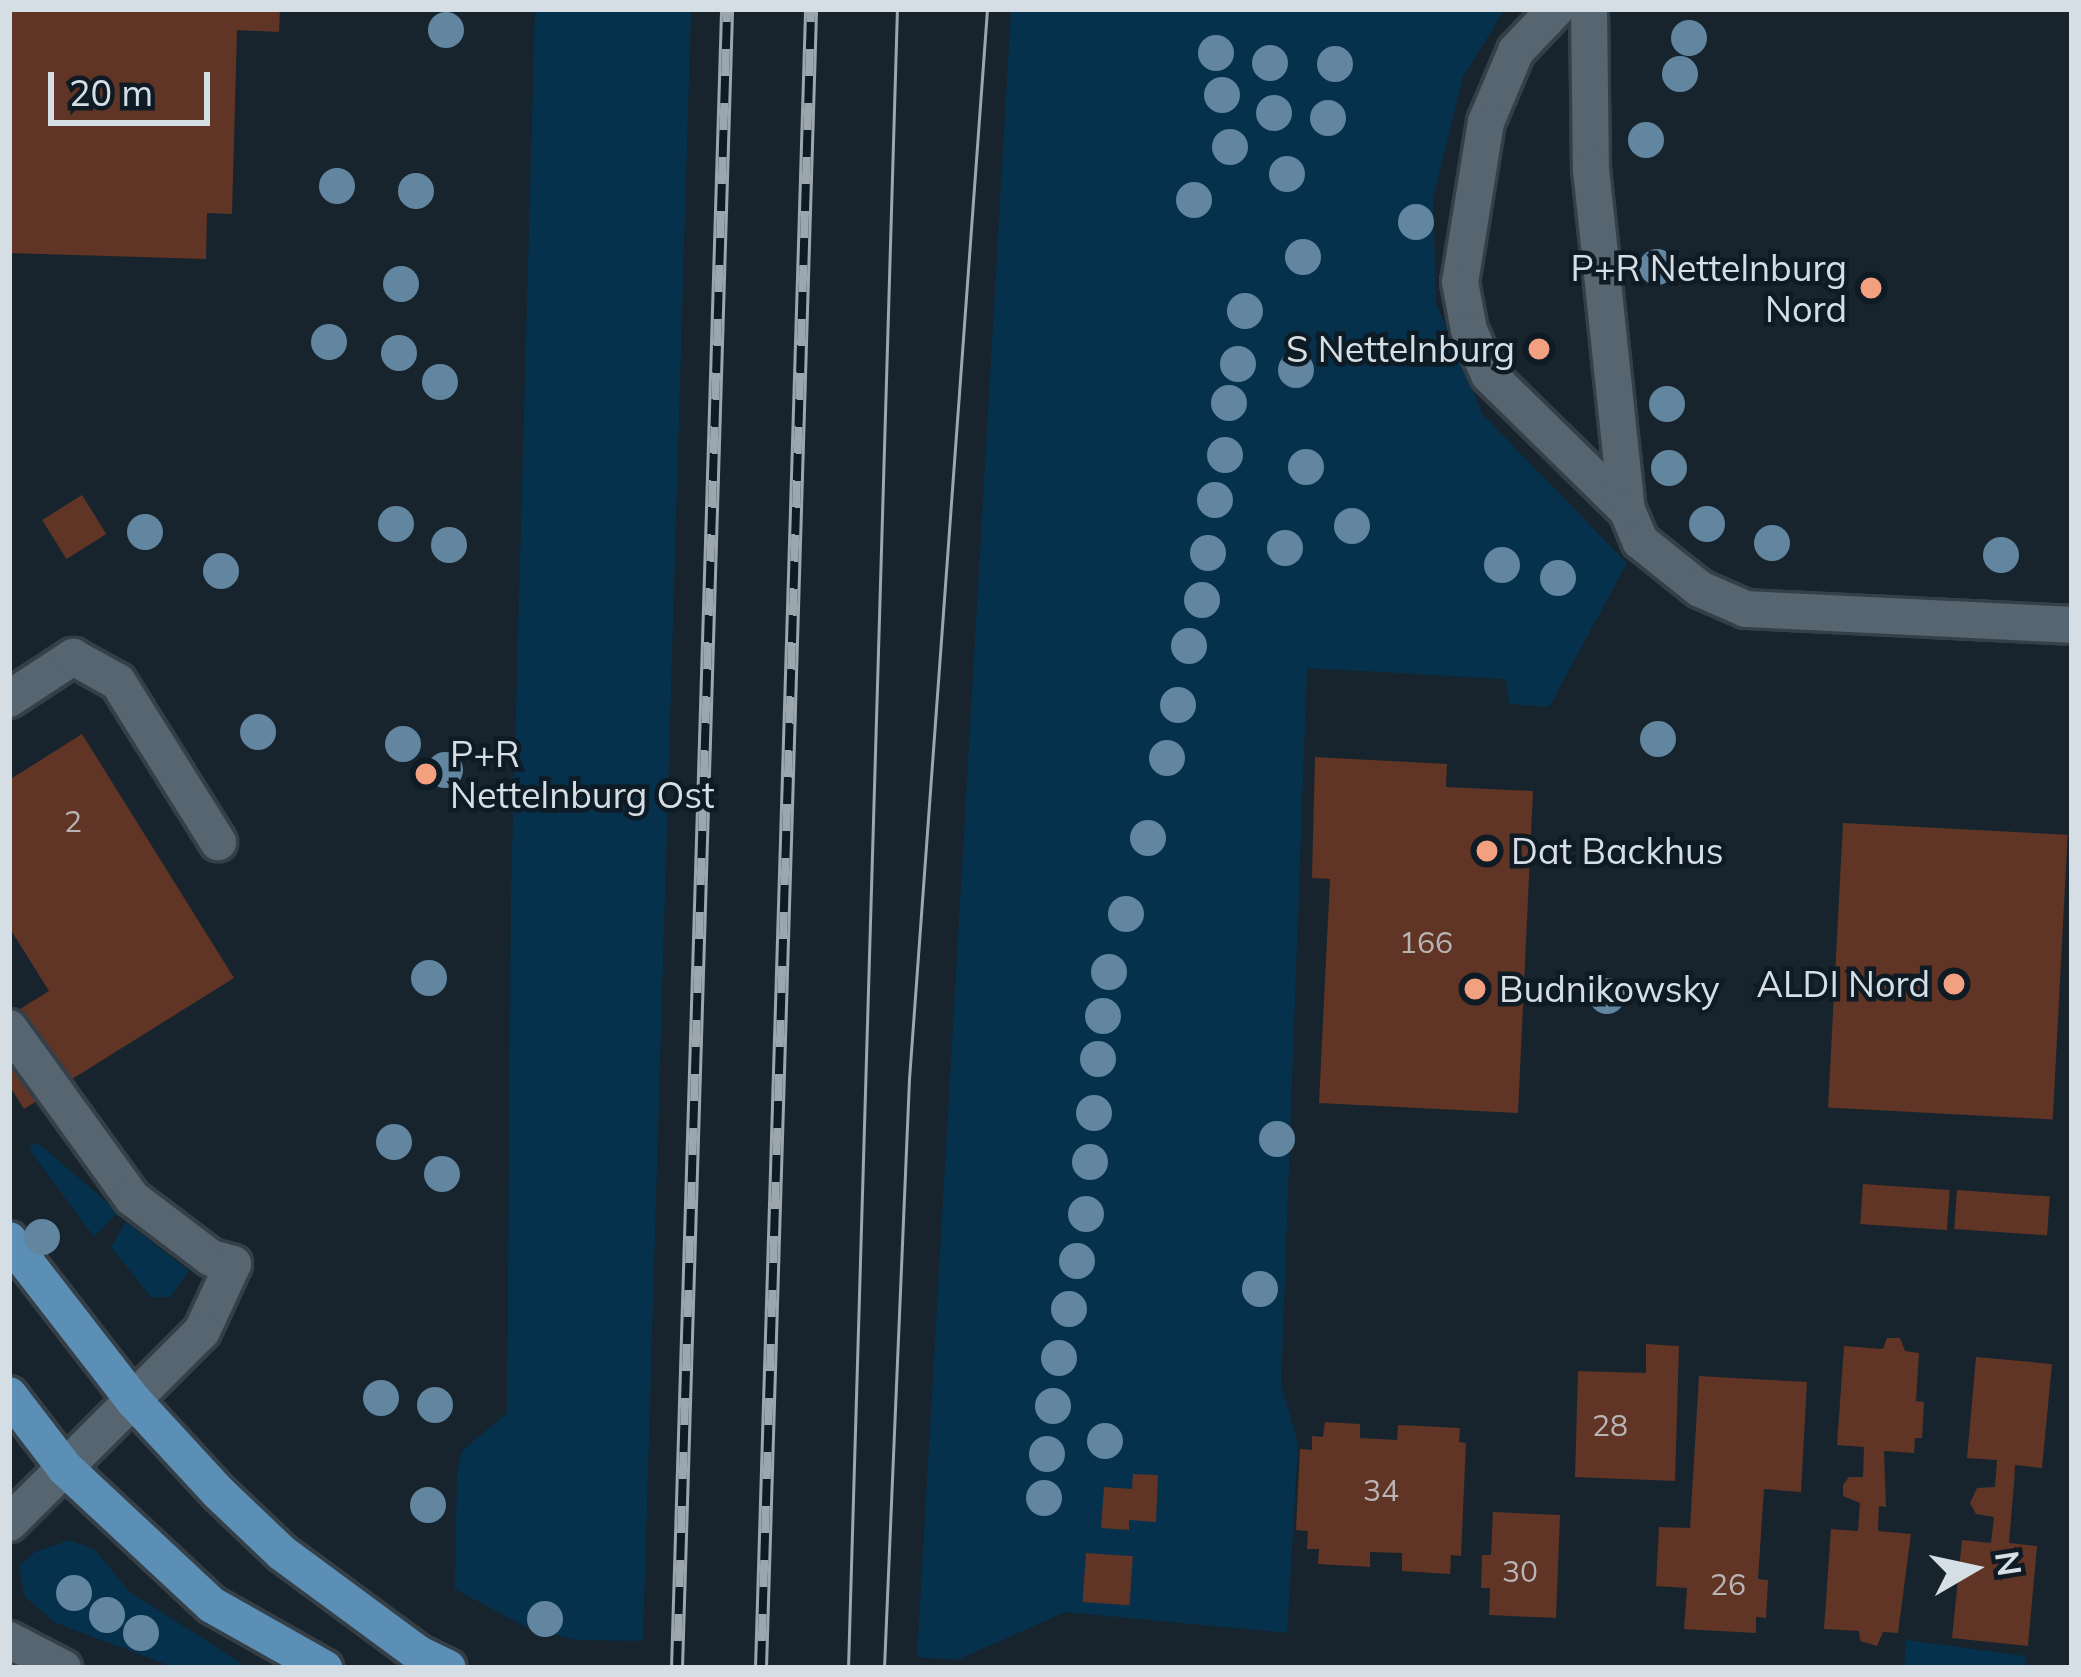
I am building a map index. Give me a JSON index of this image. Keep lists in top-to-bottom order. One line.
{"places":["P+R Nettelnburg Nord","S Nettelnburg","P+R Nettelnburg Ost","Dat Backhus","ALDI Nord","Budnikowsky"],"house_numbers":["2","166","28","34","30","26"],"scale_bar":"20 m","north":"right"}
